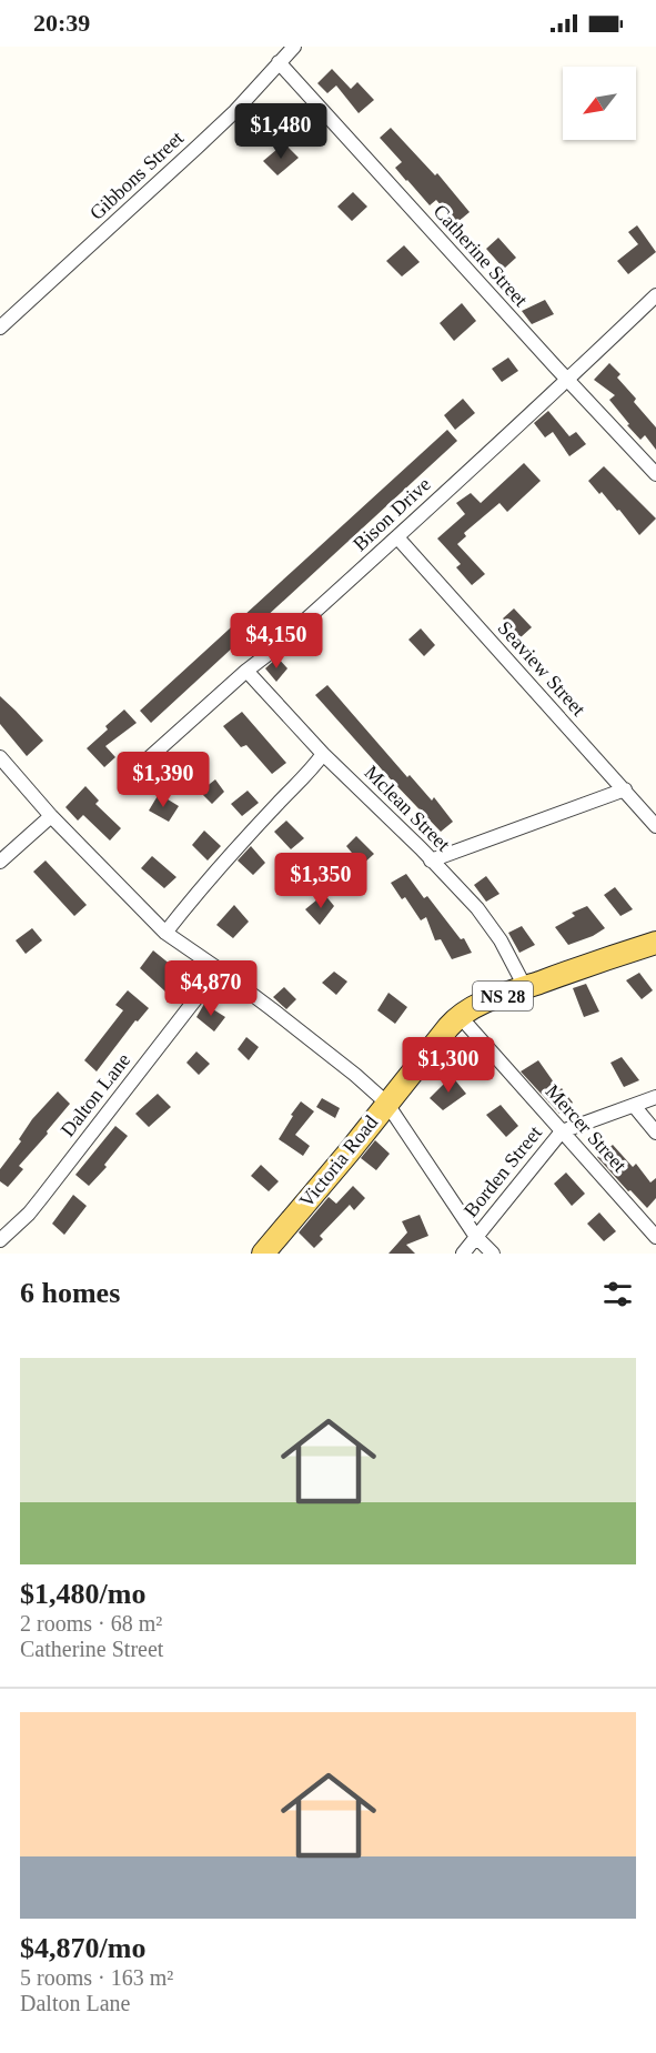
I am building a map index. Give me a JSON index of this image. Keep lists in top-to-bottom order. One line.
{"streets":{"main road":["NS 28","Victoria Road"],"street":["Gibbons Street","Catherine Street","Bison Drive","Seaview Street","Mclean Street","Dalton Lane","Mercer Street","Borden Street"]},"crossings":[["Gibbons Street","Catherine Street"],["Catherine Street","Bison Drive"],["Bison Drive","Seaview Street"],["Bison Drive","Mclean Street"],["Mclean Street","Victoria Road"],["Mercer Street","Victoria Road"],["Mercer Street","Borden Street"]],"north":"bottom left","page":{"status":"20:39","price":["$1,480","$4,150","$1,390","$1,350","$4,870","$1,300"],"heading":"6 homes","list":[{"name":"$1,480/mo","note":"2 rooms · 68 m² · Catherine Street"},{"name":"$4,870/mo","note":"5 rooms · 163 m² · Dalton Lane"}]}}
